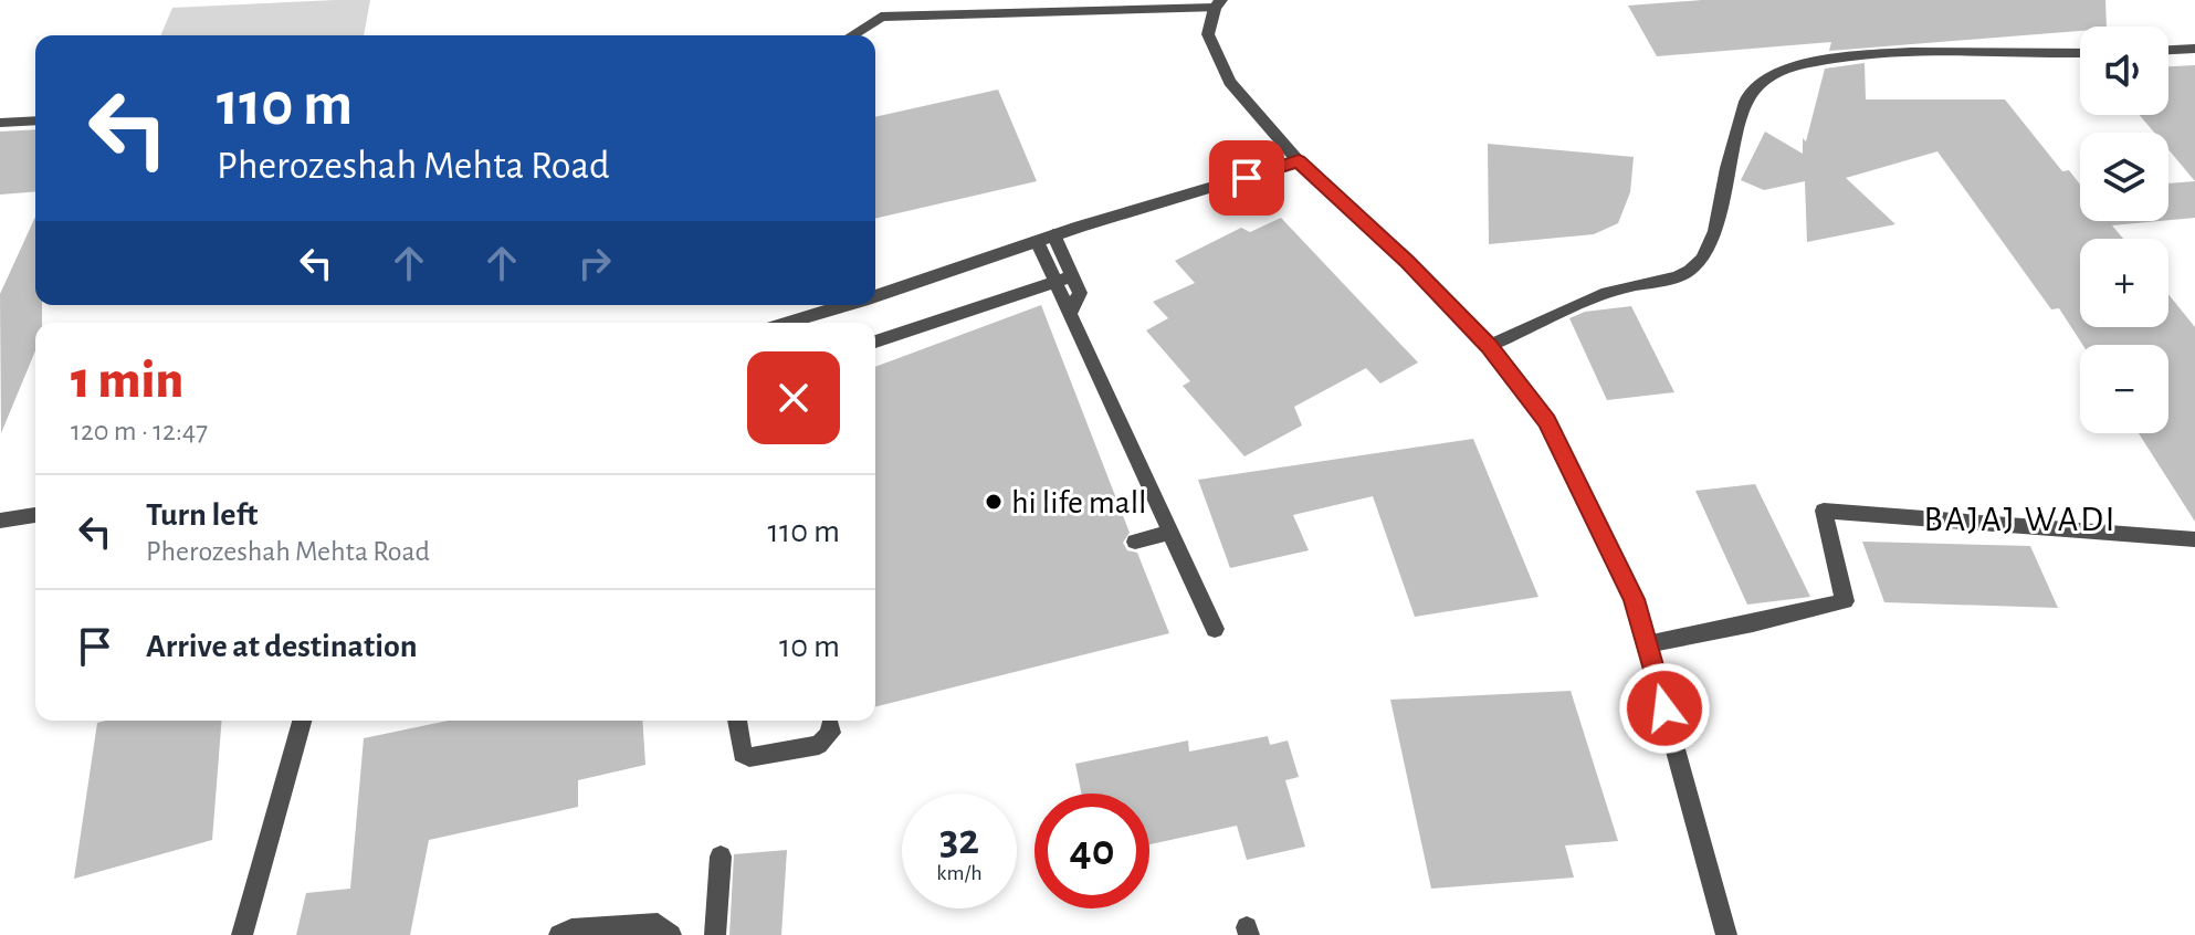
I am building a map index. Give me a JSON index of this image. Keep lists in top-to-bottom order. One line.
{"districts":["BAJAJ WADI"],"places":["hi life mall"],"page":{"map_buttons":["+","−"],"turn":["110 m","Pherozeshah Mehta Road"],"heading":["1 min","120 m · 12:47"],"list":[{"name":"Turn left","note":"Pherozeshah Mehta Road","value":"110 m"},{"name":"Arrive at destination","value":"10 m"}],"speed":"32 km/h","limit":"40"}}
